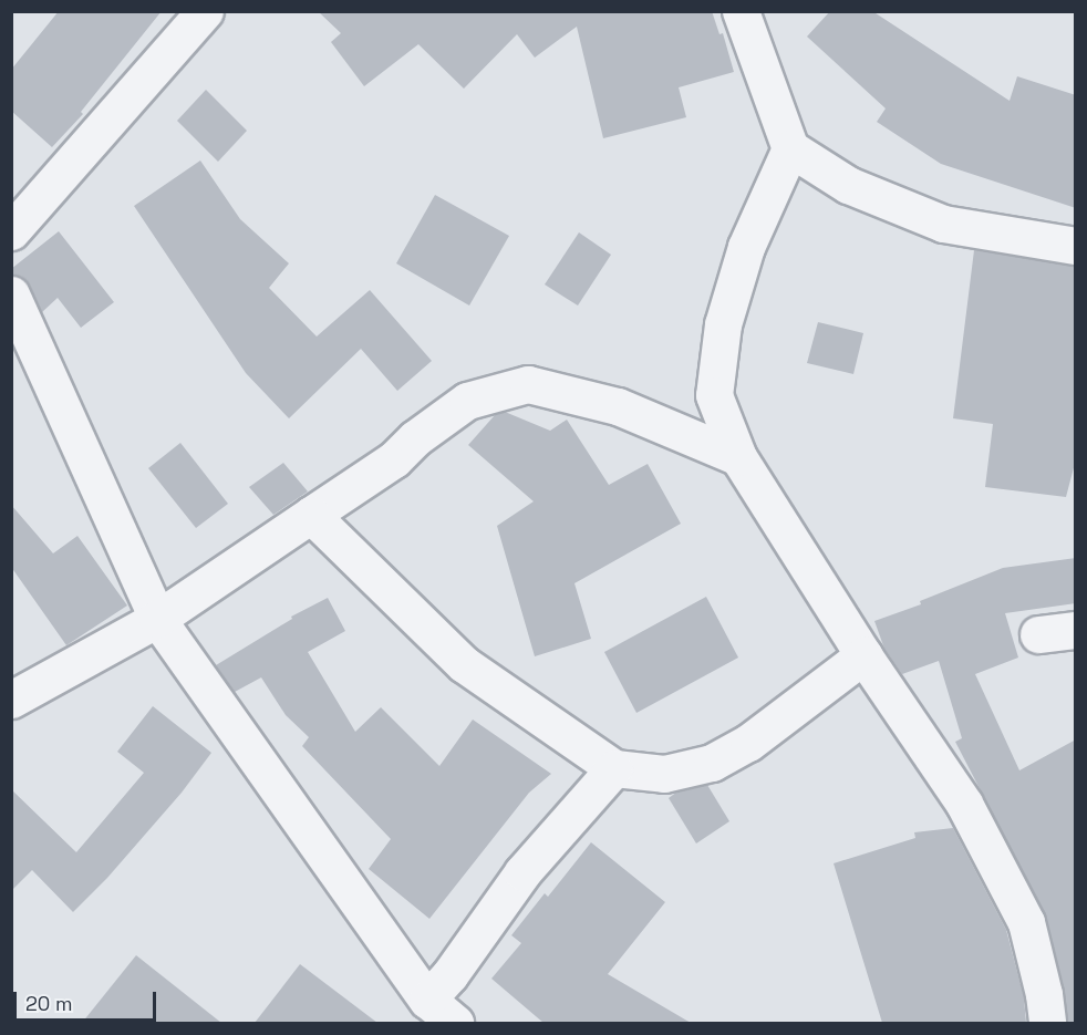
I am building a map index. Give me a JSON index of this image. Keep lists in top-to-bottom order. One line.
{"scale_bar":"20 m"}
